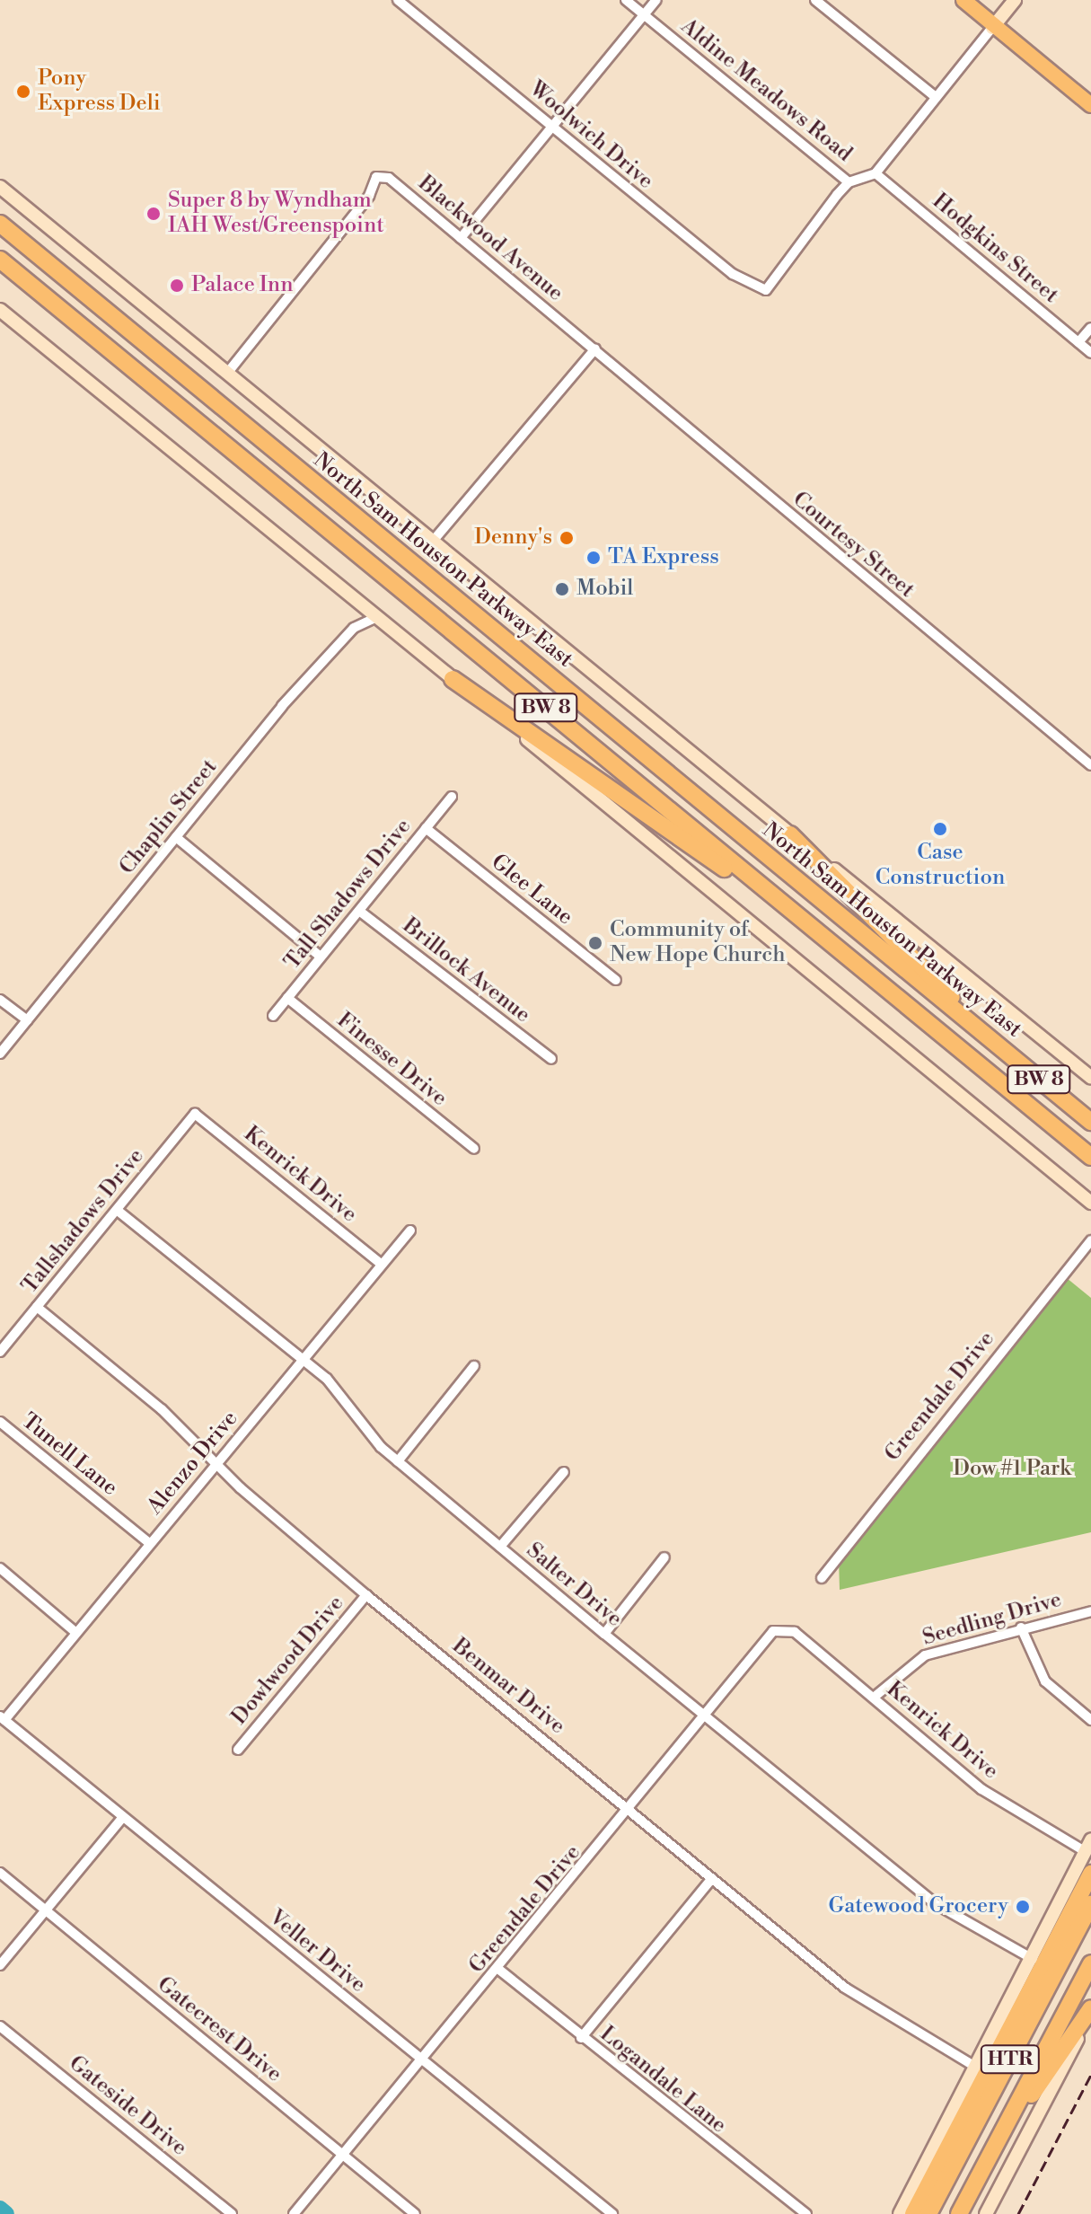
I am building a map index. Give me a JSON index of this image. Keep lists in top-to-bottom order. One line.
{"streets":{"highway":["North Sam Houston Parkway East","BW 8","HTR"],"street":["Aldine Meadows Road","Woolwich Drive","Blackwood Avenue","Hodgkins Street","Courtesy Street","Chaplin Street","Glee Lane","Tall Shadows Drive","Brillock Avenue","Finesse Drive","Kenrick Drive","Tallshadows Drive","Greendale Drive","Tunell Lane","Alenzo Drive","Salter Drive","Seedling Drive","Dowlwood Drive","Benmar Drive","Veller Drive","Gatecrest Drive","Logandale Lane","Gateside Drive"]},"crossings":[["Aldine Meadows Road","Woolwich Drive"],["Blackwood Avenue","Courtesy Street"],["Blackwood Avenue","North Sam Houston Parkway East"],["Glee Lane","Tall Shadows Drive"],["Tall Shadows Drive","Brillock Avenue"],["Tall Shadows Drive","Finesse Drive"],["Kenrick Drive","Tallshadows Drive"],["Kenrick Drive","Greendale Drive"],["Kenrick Drive","Alenzo Drive"],["Kenrick Drive","Seedling Drive"],["Tallshadows Drive","Salter Drive"],["Tallshadows Drive","Benmar Drive"],["Greendale Drive","Salter Drive"],["Greendale Drive","Benmar Drive"],["Greendale Drive","Veller Drive"],["Greendale Drive","Gatecrest Drive"],["Greendale Drive","Logandale Lane"],["Tunell Lane","Alenzo Drive"],["Alenzo Drive","Salter Drive"],["Alenzo Drive","Benmar Drive"],["Alenzo Drive","Veller Drive"],["Dowlwood Drive","Benmar Drive"]],"parks":["Dow #1 Park"],"places":["Pony Express Deli","Super 8 by Wyndham IAH West/Greenspoint","Palace Inn","Denny's","TA Express","Mobil","Case Construction","Community of New Hope Church","Gatewood Grocery"]}
